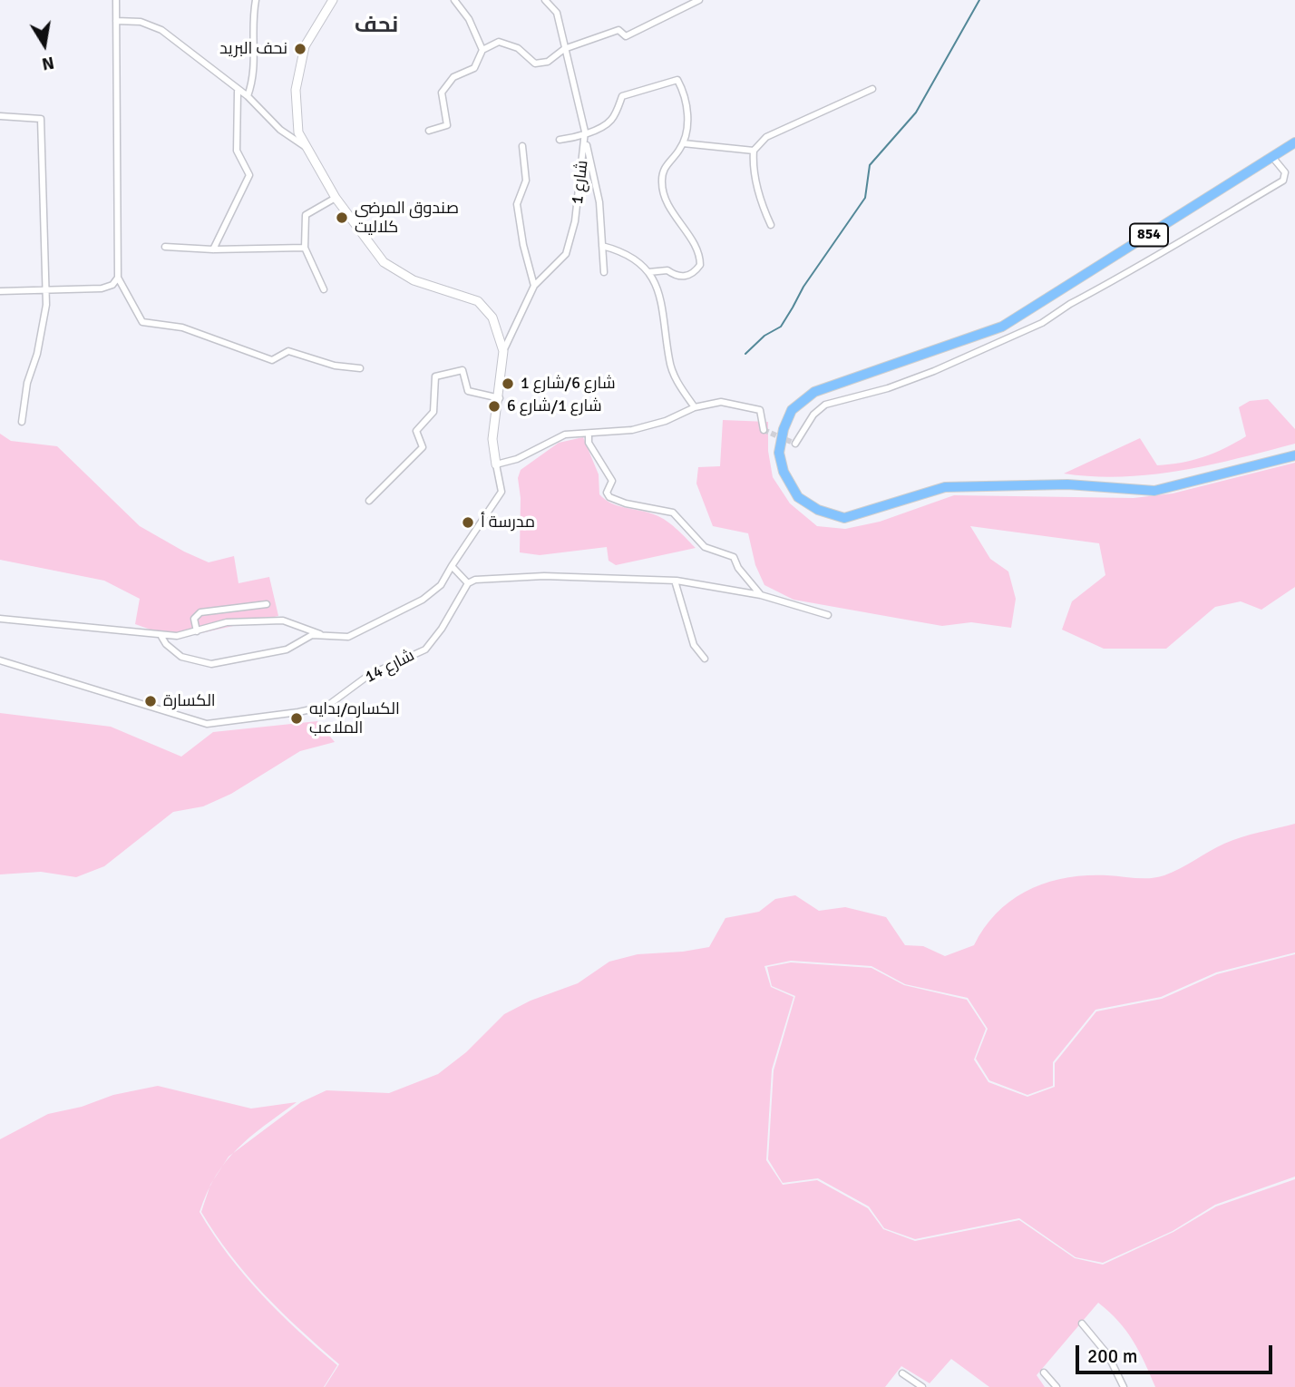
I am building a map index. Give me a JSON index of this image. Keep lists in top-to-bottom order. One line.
{"streets":{"main road":["854"],"street":["شارع 1","شارع 14"]},"districts":["نحف"],"places":["نحف البريد","صندوق المرضى كلاليت","شارع 6/شارع 1","شارع 1/شارع 6","مدرسة أ","الكسارة","الكساره/بدايه الملاعب"],"scale_bar":"200 m","north":"bottom"}
